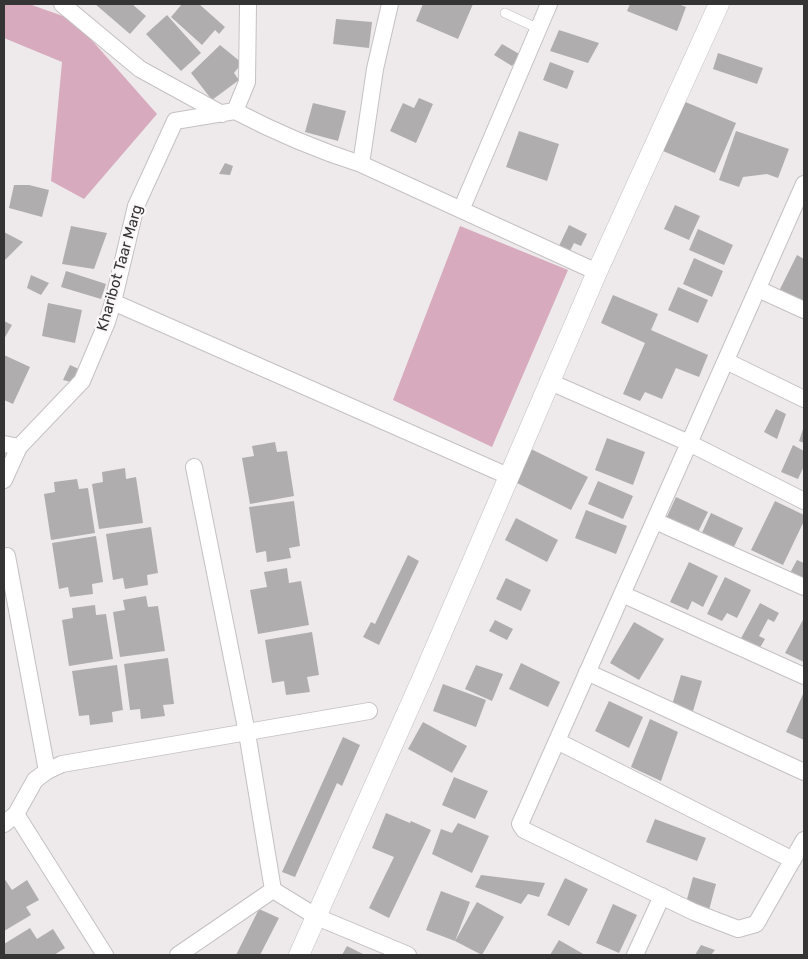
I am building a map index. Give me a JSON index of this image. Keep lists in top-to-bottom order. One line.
{"streets":{"street":["Kharibot Taar Marg"]}}
